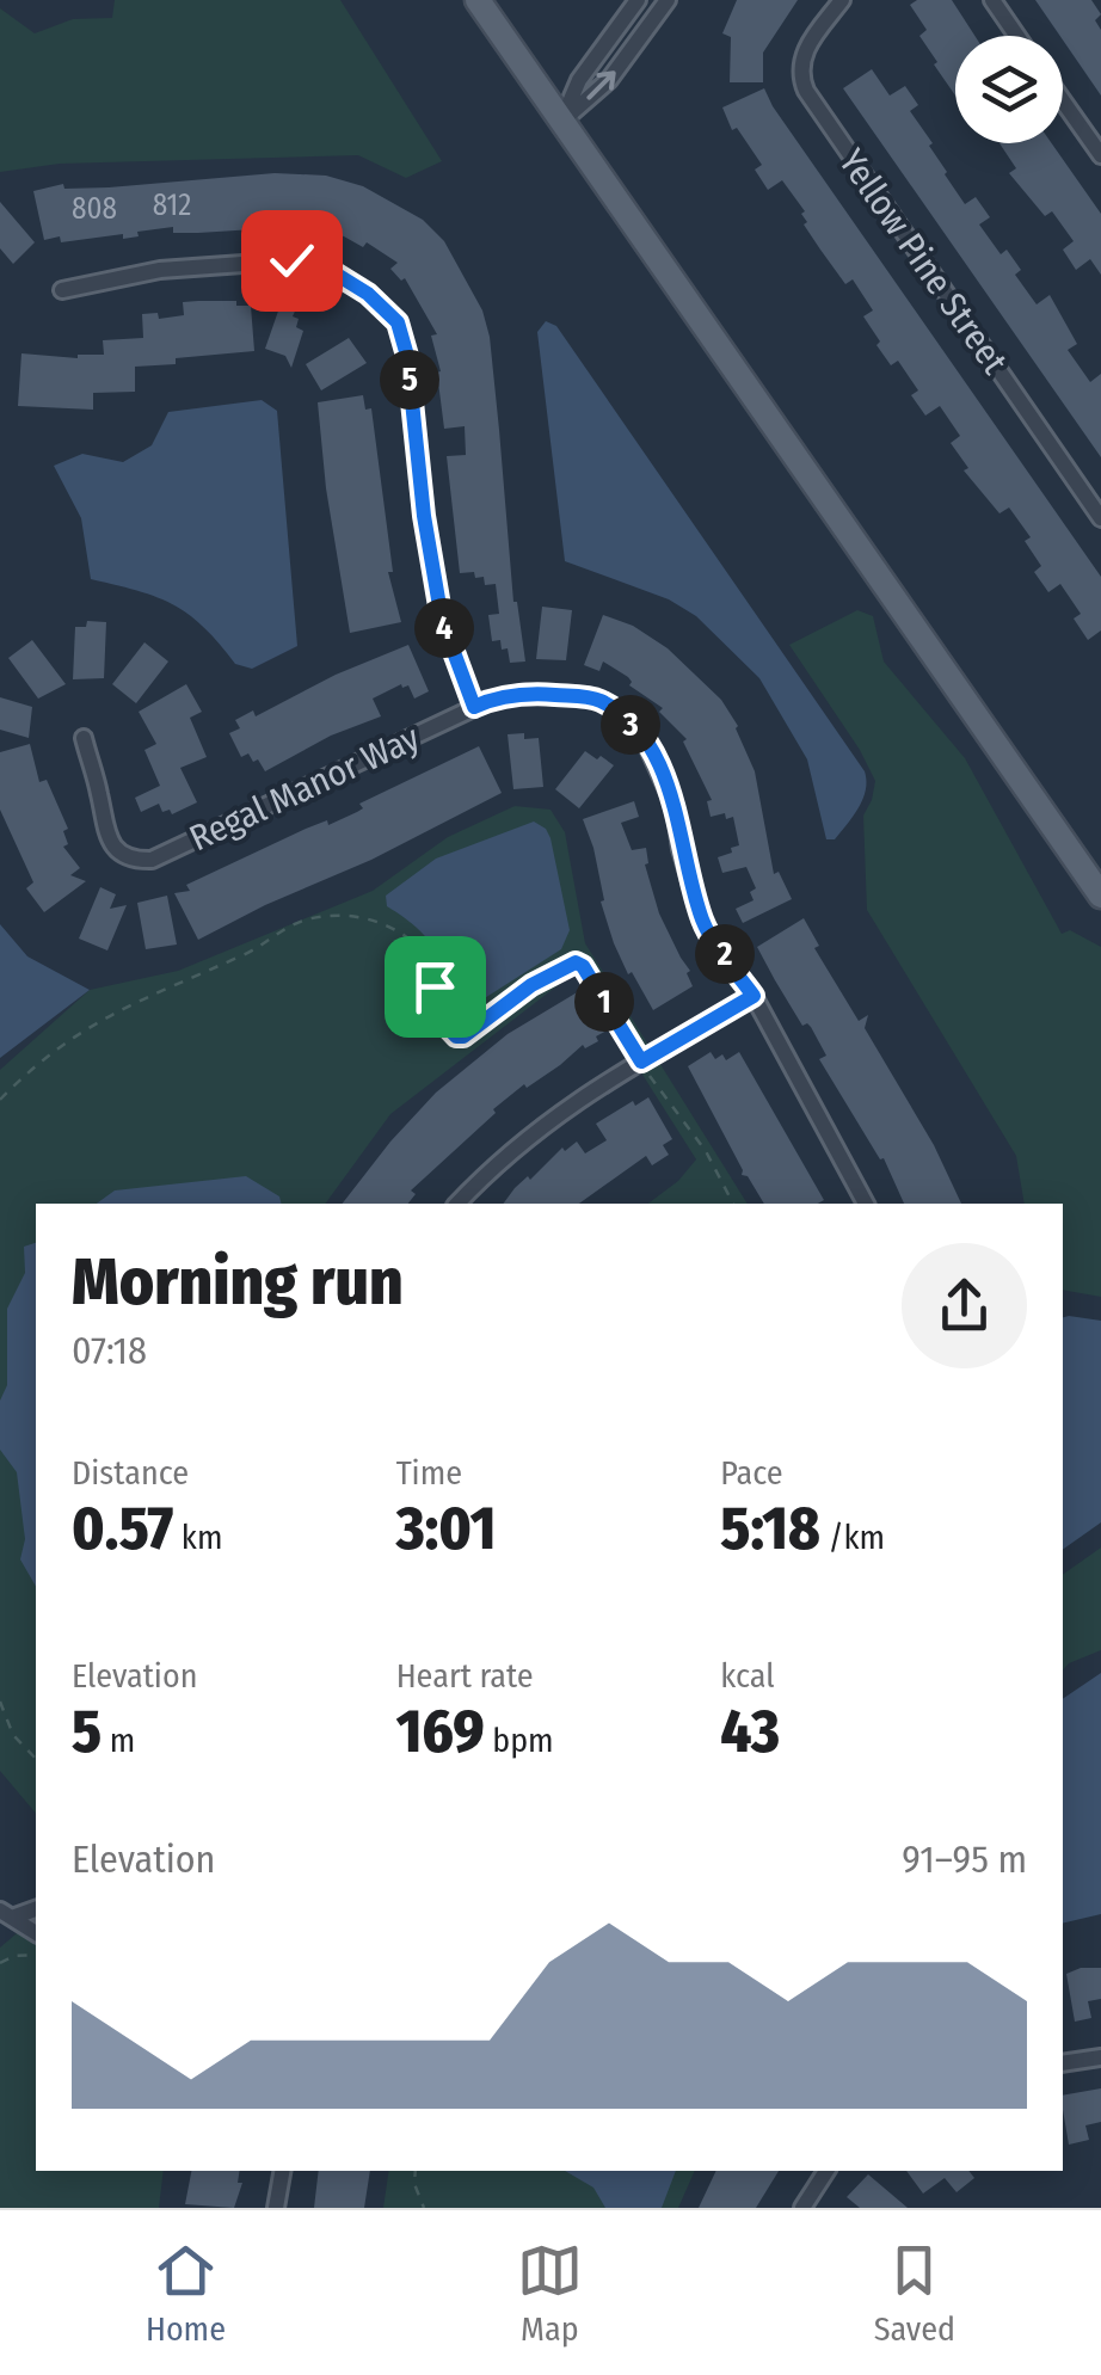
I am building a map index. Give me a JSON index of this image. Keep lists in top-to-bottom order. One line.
{"streets":{"street":["Yellow Pine Street","Regal Manor Way"]},"house_numbers":["812","808"],"page":{"pins":["5","4","3","2","1"],"heading":["Morning run","07:18"],"stats":[["Distance","0.57 km"],["Time","3:01"],["Pace","5:18 /km"],["Elevation","5 m"],["Heart rate","169 bpm"],["kcal","43"]],"chart":["Elevation","91–95 m"],"tabs":["Home","Map","Saved"]}}
